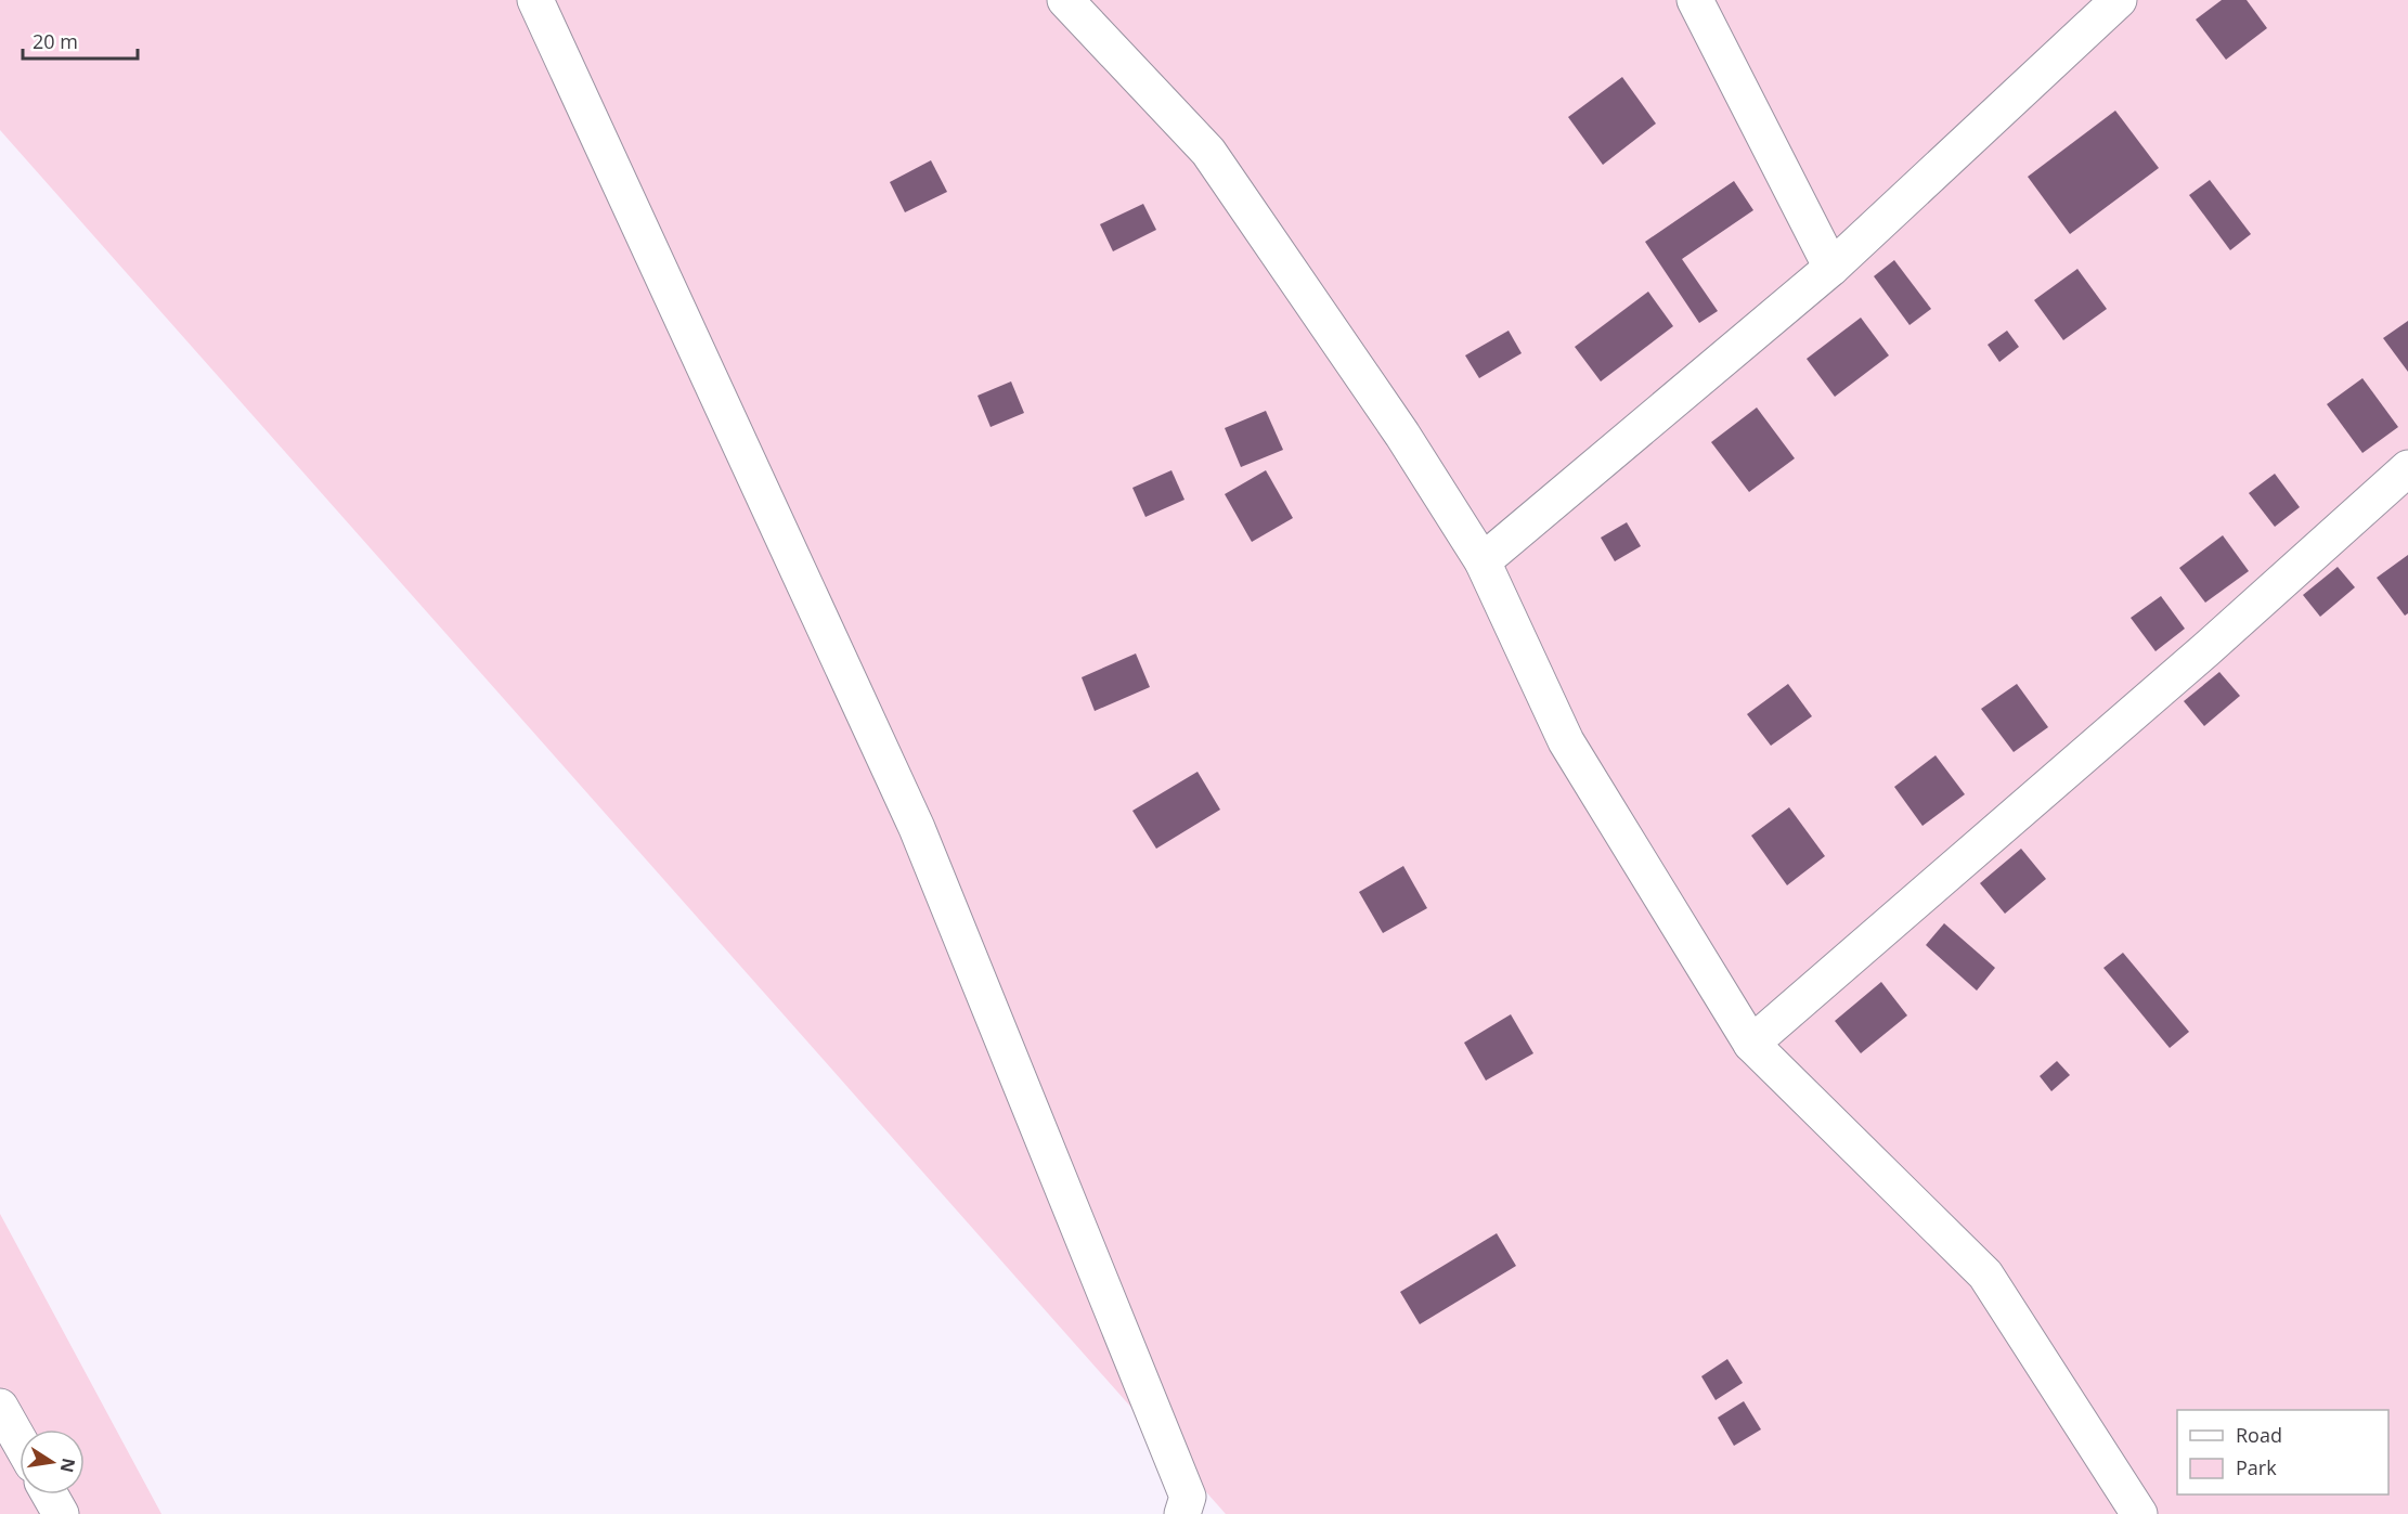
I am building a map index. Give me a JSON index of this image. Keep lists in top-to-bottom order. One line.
{"legend":["Road","Park"],"scale_bar":"20 m","north":"right"}
